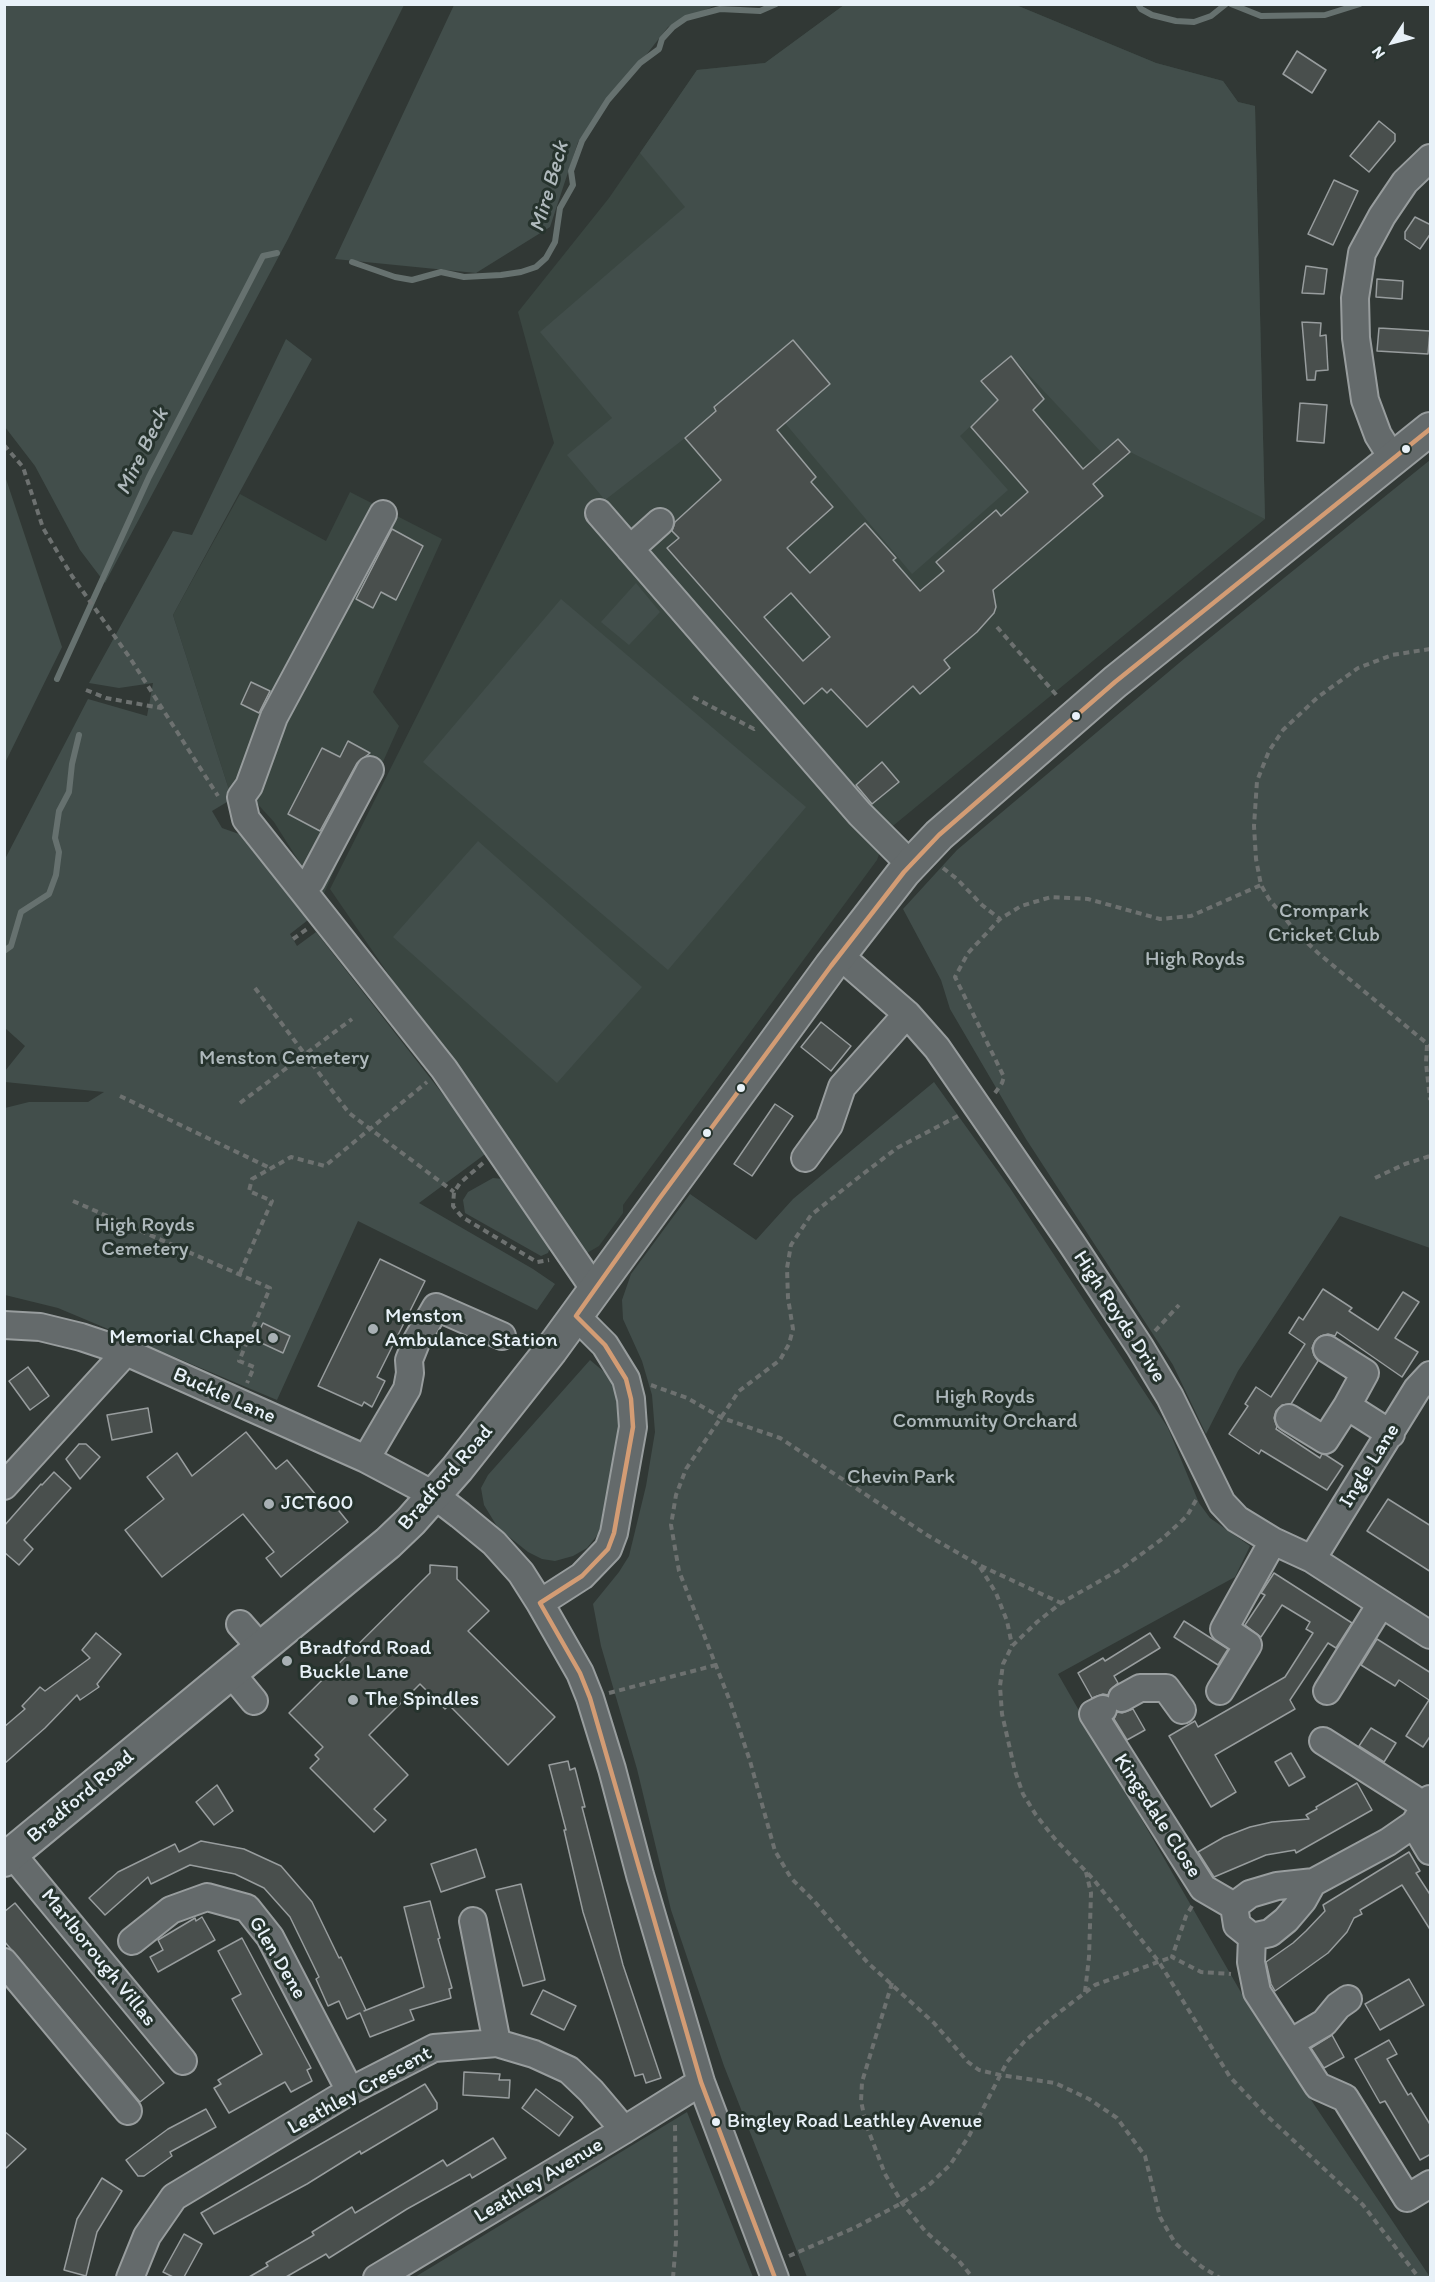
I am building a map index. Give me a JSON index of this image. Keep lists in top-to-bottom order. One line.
{"streets":{"main road":["Bradford Road"],"street":["High Royds Drive","Buckle Lane","Ingle Lane","Kingsdale Close","Marlborough Villas","Glen Dene","Leathley Crescent","Leathley Avenue"]},"crossings":[["High Royds Drive","Ingle Lane"],["High Royds Drive","Bradford Road"],["Buckle Lane","Bradford Road"],["Buckle Lane","Leathley Avenue"],["Bradford Road","Marlborough Villas"],["Glen Dene","Leathley Crescent"],["Leathley Crescent","Leathley Avenue"]],"water":["Mire Beck"],"parks":["Crompark Cricket Club","High Royds","Menston Cemetery","High Royds Cemetery","High Royds Community Orchard","Chevin Park"],"places":["Menston Ambulance Station","Memorial Chapel","JCT600","Bradford Road Buckle Lane","The Spindles","Bingley Road Leathley Avenue"],"north":"bottom left"}
